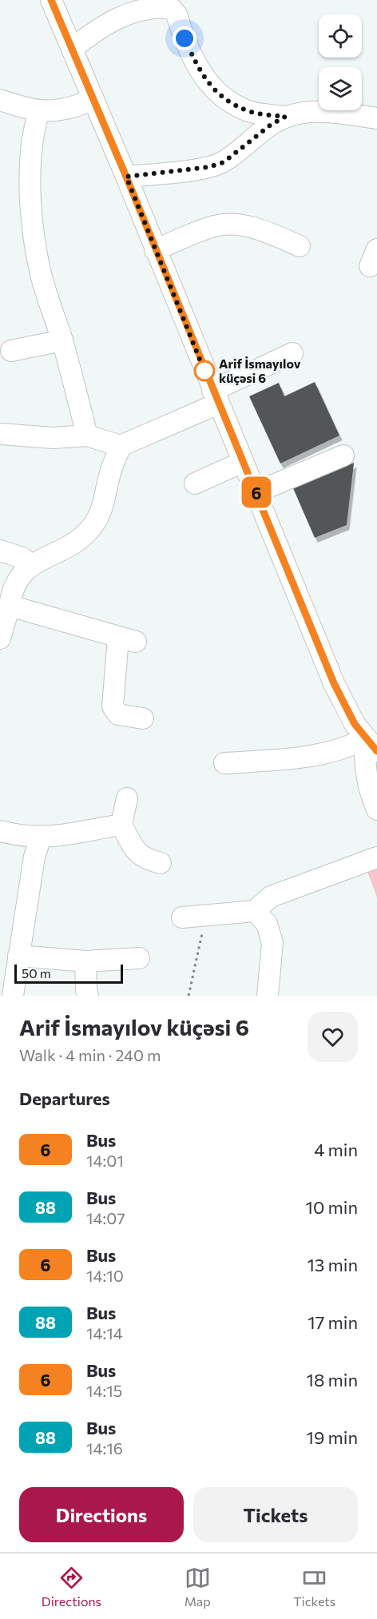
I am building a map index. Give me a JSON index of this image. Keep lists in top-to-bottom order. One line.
{"places":["Arif İsmayılov küçəsi 6"],"lines":["bus line 6"],"scale_bar":"50 m","page":{"on_map":"6","scale":"50 m","heading":[["Arif İsmayılov küçəsi 6","Walk · 4 min · 240 m"],"Departures"],"list":[{"mark":"6","name":"Bus","note":"14:01","value":"4 min"},{"mark":"88","name":"Bus","note":"14:07","value":"10 min"},{"mark":"6","name":"Bus","note":"14:10","value":"13 min"},{"mark":"88","name":"Bus","note":"14:14","value":"17 min"},{"mark":"6","name":"Bus","note":"14:15","value":"18 min"},{"mark":"88","name":"Bus","note":"14:16","value":"19 min"}],"buttons":["Directions","Tickets"],"tabs":["Directions","Map","Tickets"]}}
